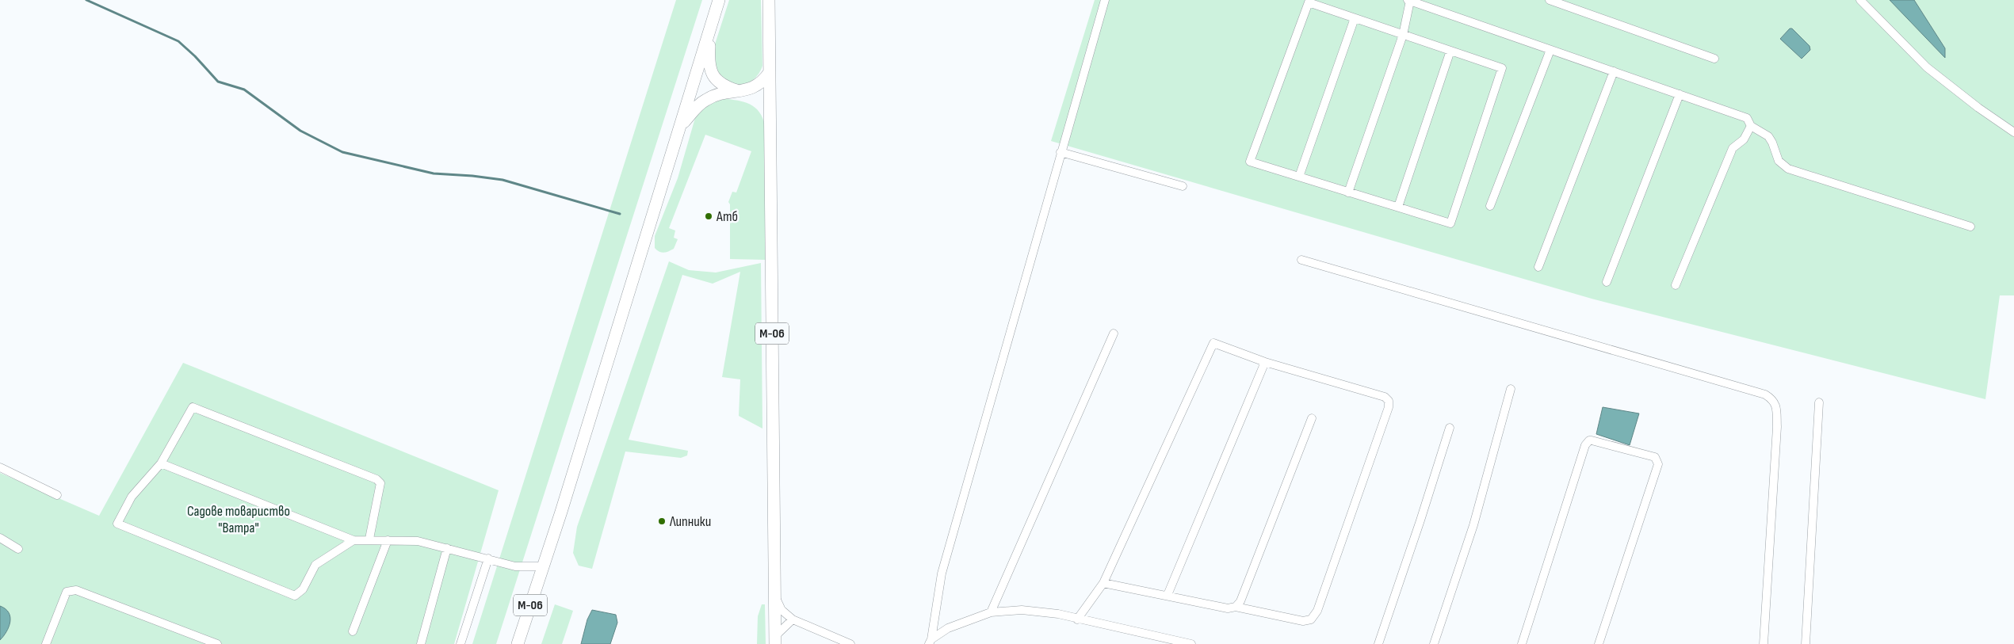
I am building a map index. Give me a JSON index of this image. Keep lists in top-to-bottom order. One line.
{"streets":{"highway":["М-06"]},"parks":["Садове товариство \"Ватра\""],"places":["Атб","Липники"]}
